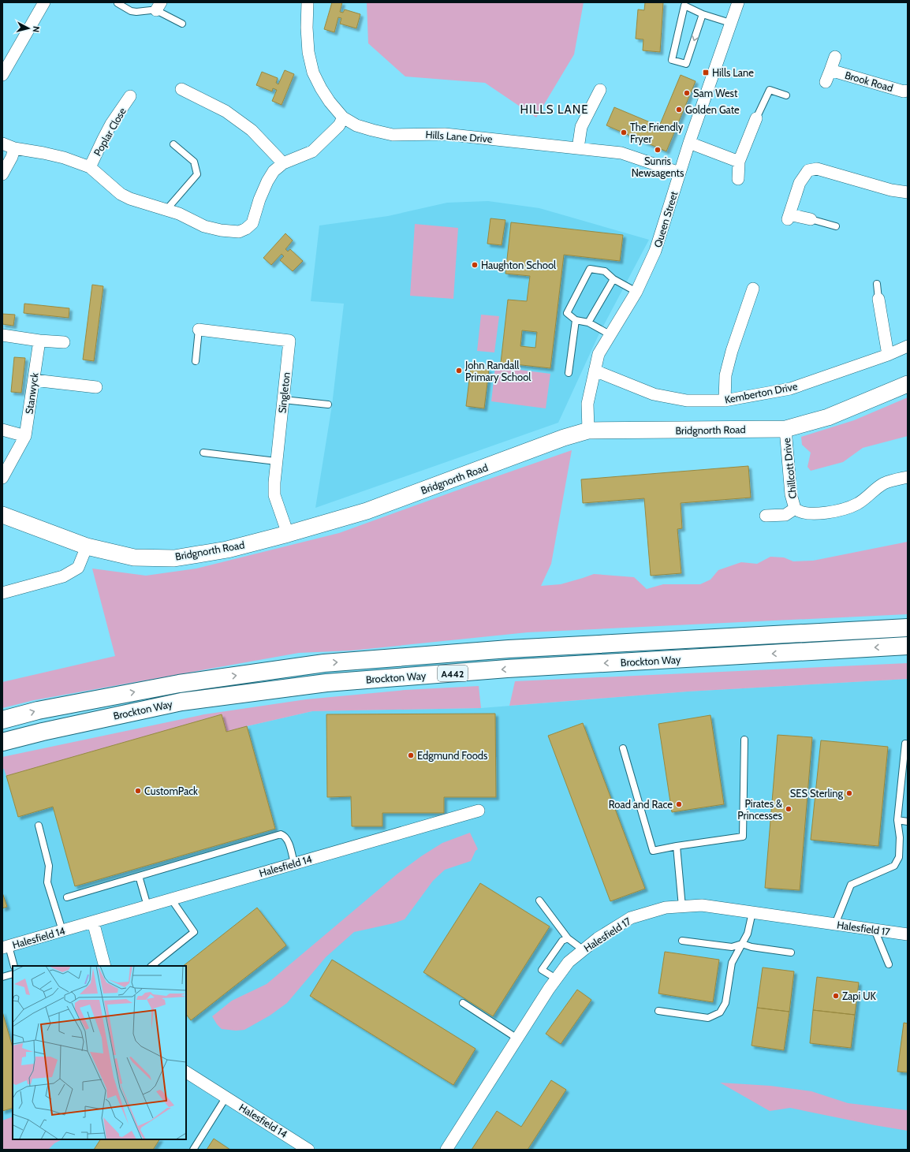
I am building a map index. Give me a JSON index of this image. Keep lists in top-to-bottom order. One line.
{"streets":{"highway":["Brockton Way","A442"],"street":["Brook Road","Poplar Close","Hills Lane Drive","Queen Street","Singleton","Kemberton Drive","Stanwyck","Bridgnorth Road","Chillcott Drive","Halesfield 14","Halesfield 17"]},"crossings":[["Hills Lane Drive","Queen Street"],["Queen Street","Kemberton Drive"],["Queen Street","Bridgnorth Road"],["Singleton","Bridgnorth Road"],["Bridgnorth Road","Chillcott Drive"]],"districts":["HILLS LANE"],"places":{"transit":["Hills Lane"],"other":["Sam West","Golden Gate","The Friendly Fryer","Sunris Newsagents","Haughton School","John Randall Primary School","Edgmund Foods","CustomPack","SES Sterling","Road and Race","Pirates & Princesses","Zapi UK"]},"north":"right"}
